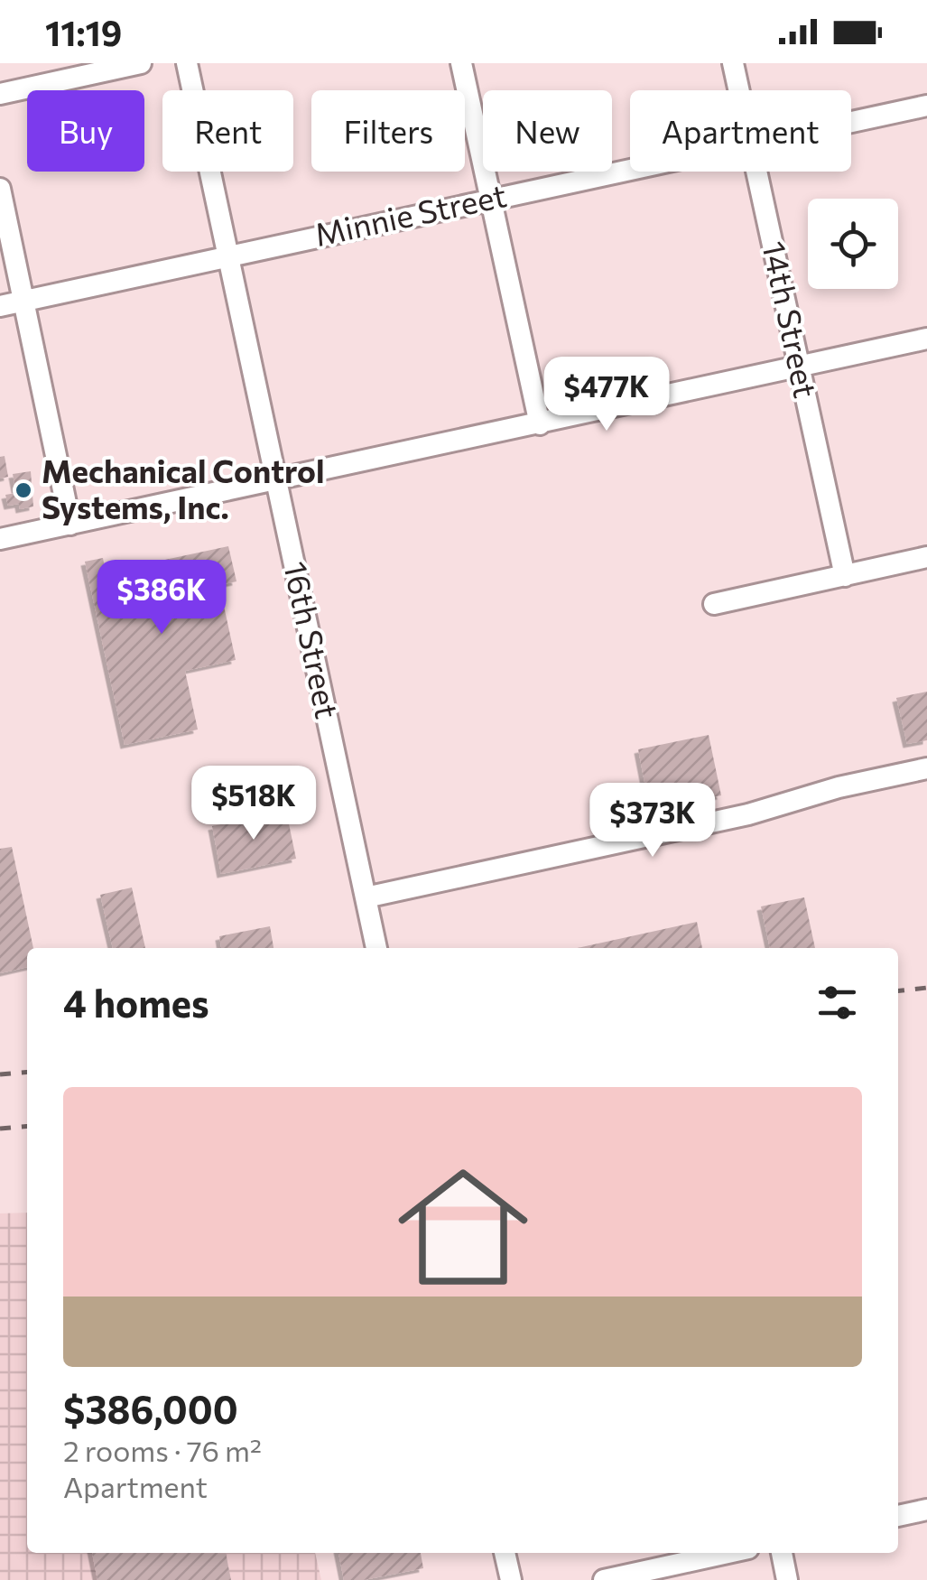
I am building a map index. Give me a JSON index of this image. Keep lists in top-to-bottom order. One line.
{"streets":{"street":["Minnie Street","14th Street","16th Street"]},"crossings":[["Minnie Street","16th Street"]],"places":["Mechanical Control Systems, Inc."],"page":{"status":"11:19","chip":["Buy","Rent","Filters","New","Apartment"],"price":["$477K","$386K","$518K","$373K"],"heading":"4 homes","list":[{"name":"$386,000","note":"2 rooms · 76 m² · Apartment"}]}}
